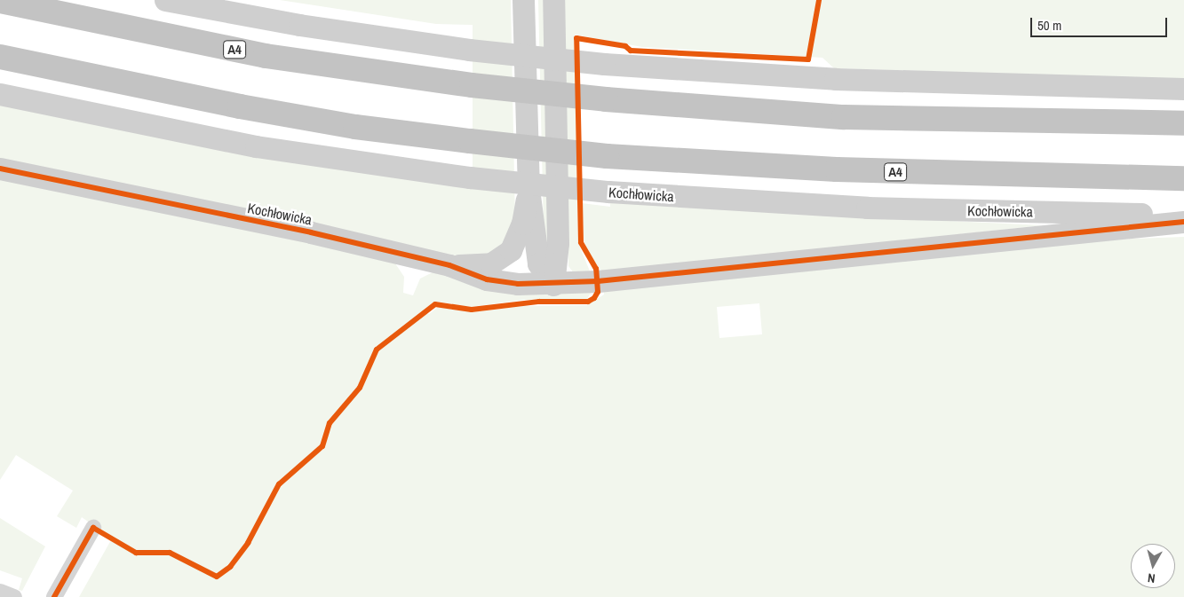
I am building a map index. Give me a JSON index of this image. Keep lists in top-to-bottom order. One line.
{"streets":{"highway":["A4"],"street":["Kochłowicka"]},"scale_bar":"50 m","north":"bottom"}
